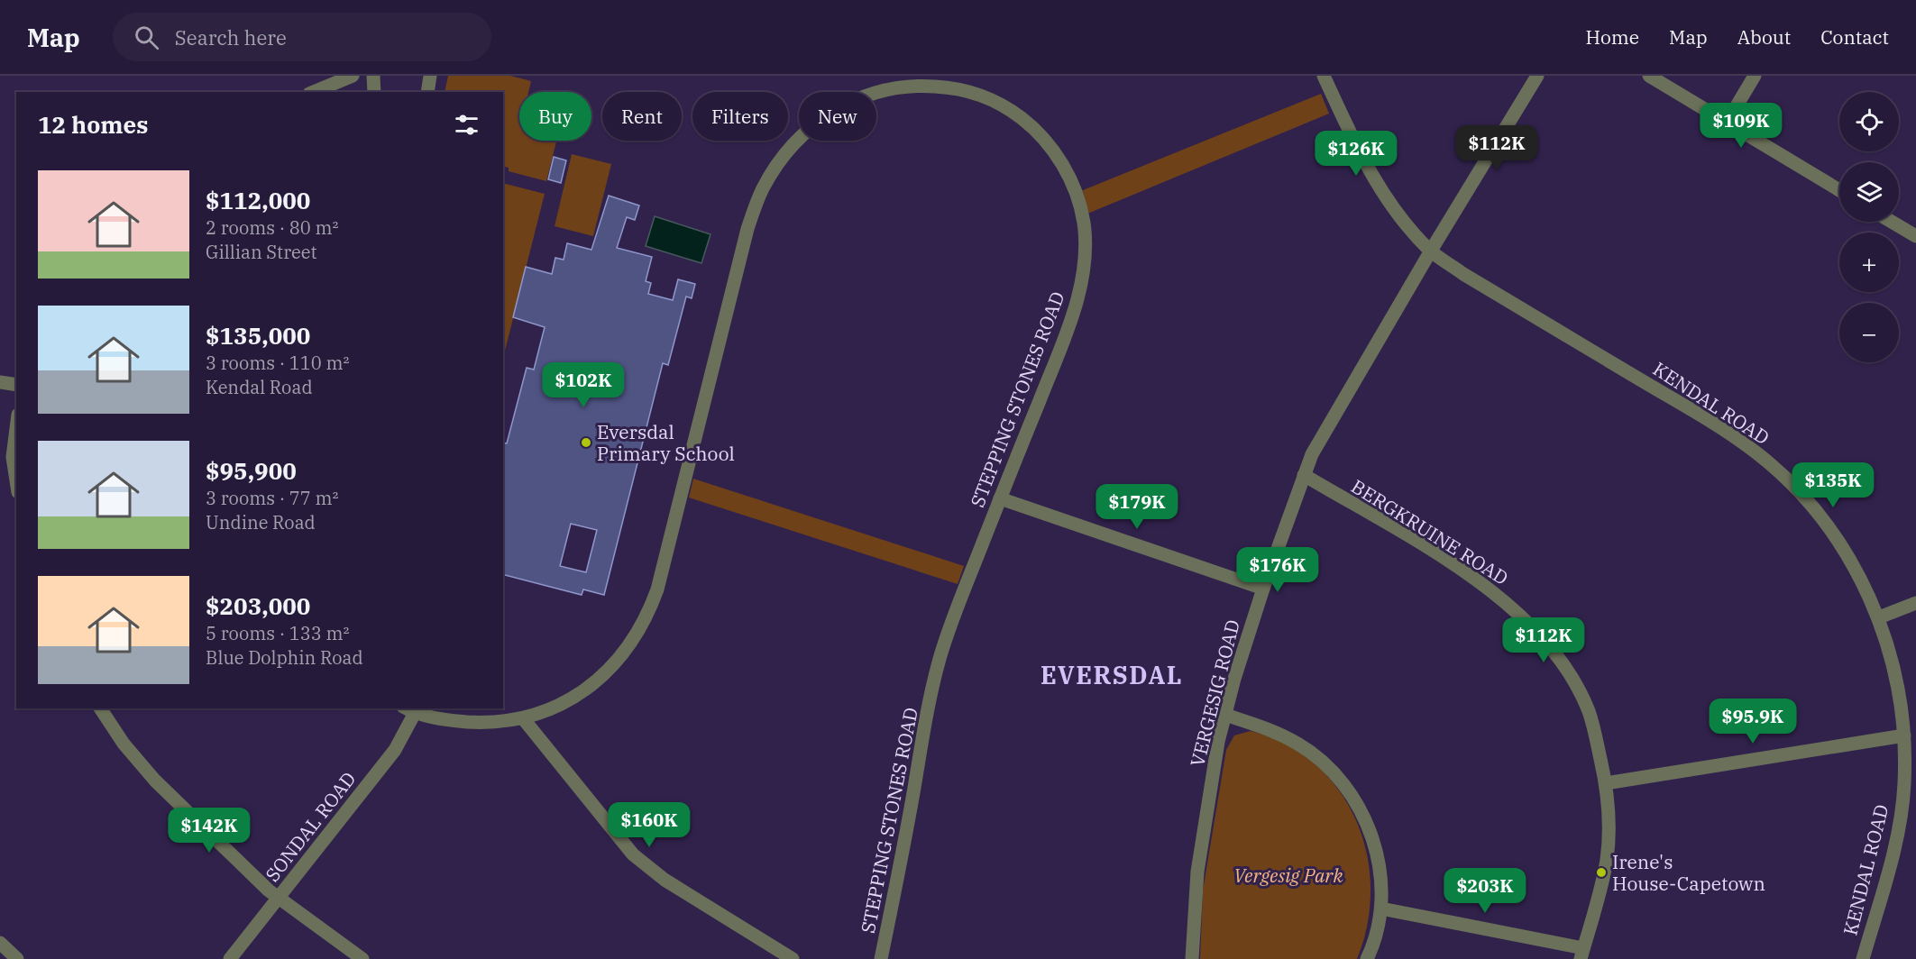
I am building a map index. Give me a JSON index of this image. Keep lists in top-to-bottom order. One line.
{"streets":{"street":["STEPPING STONES ROAD","KENDAL ROAD","BERGKRUINE ROAD","VERGESIG ROAD","SONDAL ROAD"]},"crossings":[["STEPPING STONES ROAD","SONDAL ROAD"],["KENDAL ROAD","VERGESIG ROAD"],["BERGKRUINE ROAD","VERGESIG ROAD"]],"districts":["EVERSDAL"],"parks":["Vergesig Park"],"places":["Eversdal Primary School","Irene's House-Capetown"],"page":{"header":"Map","search":"Search here","nav":["Home","Map","About","Contact"],"map_buttons":["+","−"],"chip":["Buy","Rent","Filters","New"],"heading":"12 homes","price":["$109K","$112K","$126K","$102K","$135K","$179K","$176K","$112K","$95.9K","$160K","$142K","$203K"],"list":[{"name":"$112,000","note":"2 rooms · 80 m² · Gillian Street"},{"name":"$135,000","note":"3 rooms · 110 m² · Kendal Road"},{"name":"$95,900","note":"3 rooms · 77 m² · Undine Road"},{"name":"$203,000","note":"5 rooms · 133 m² · Blue Dolphin Road"}]}}
